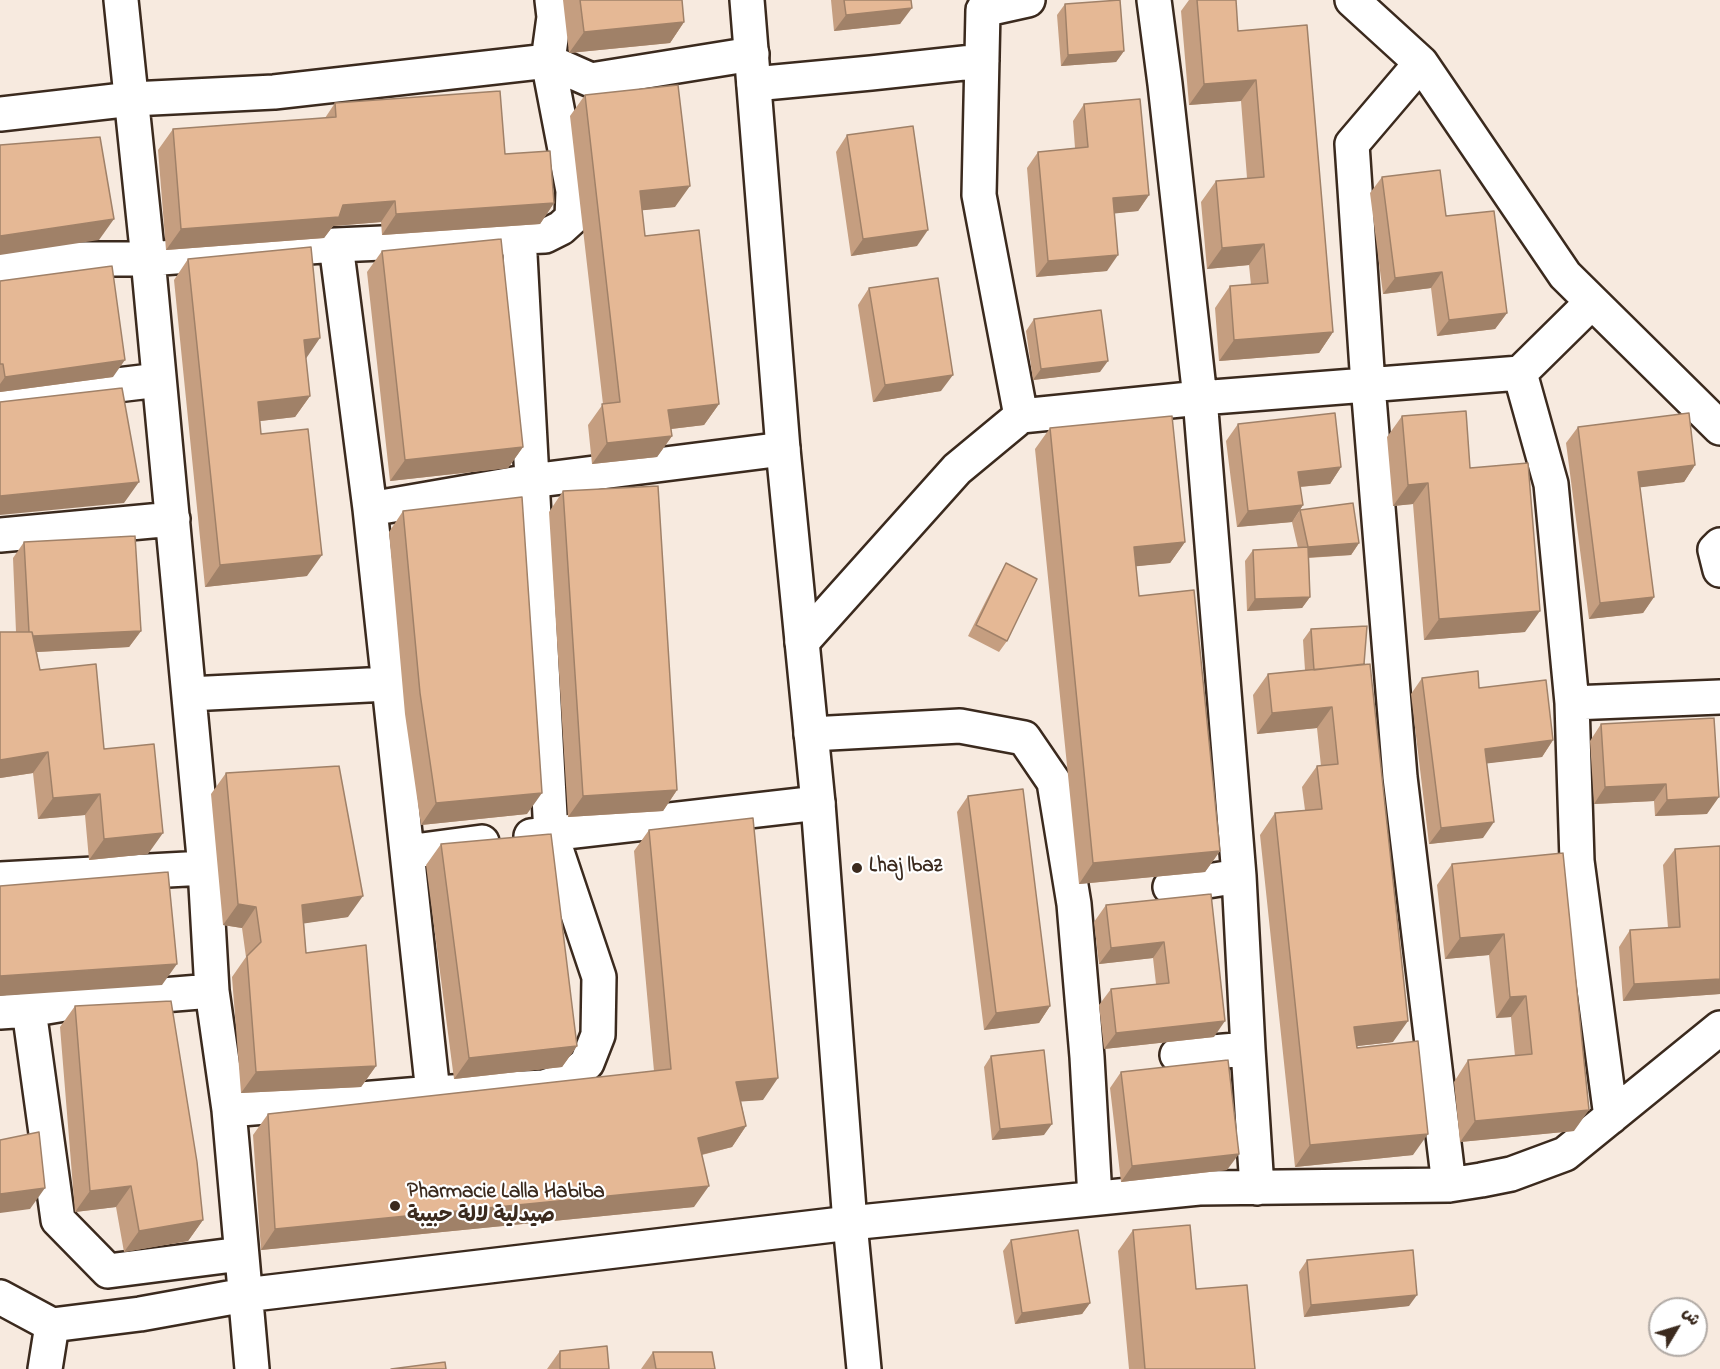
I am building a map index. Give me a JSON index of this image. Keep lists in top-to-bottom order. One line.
{"places":["Lhaj lbaz","Pharmacie Lalla Habiba صيدلية لالة حبيبة"],"north":"top right"}
